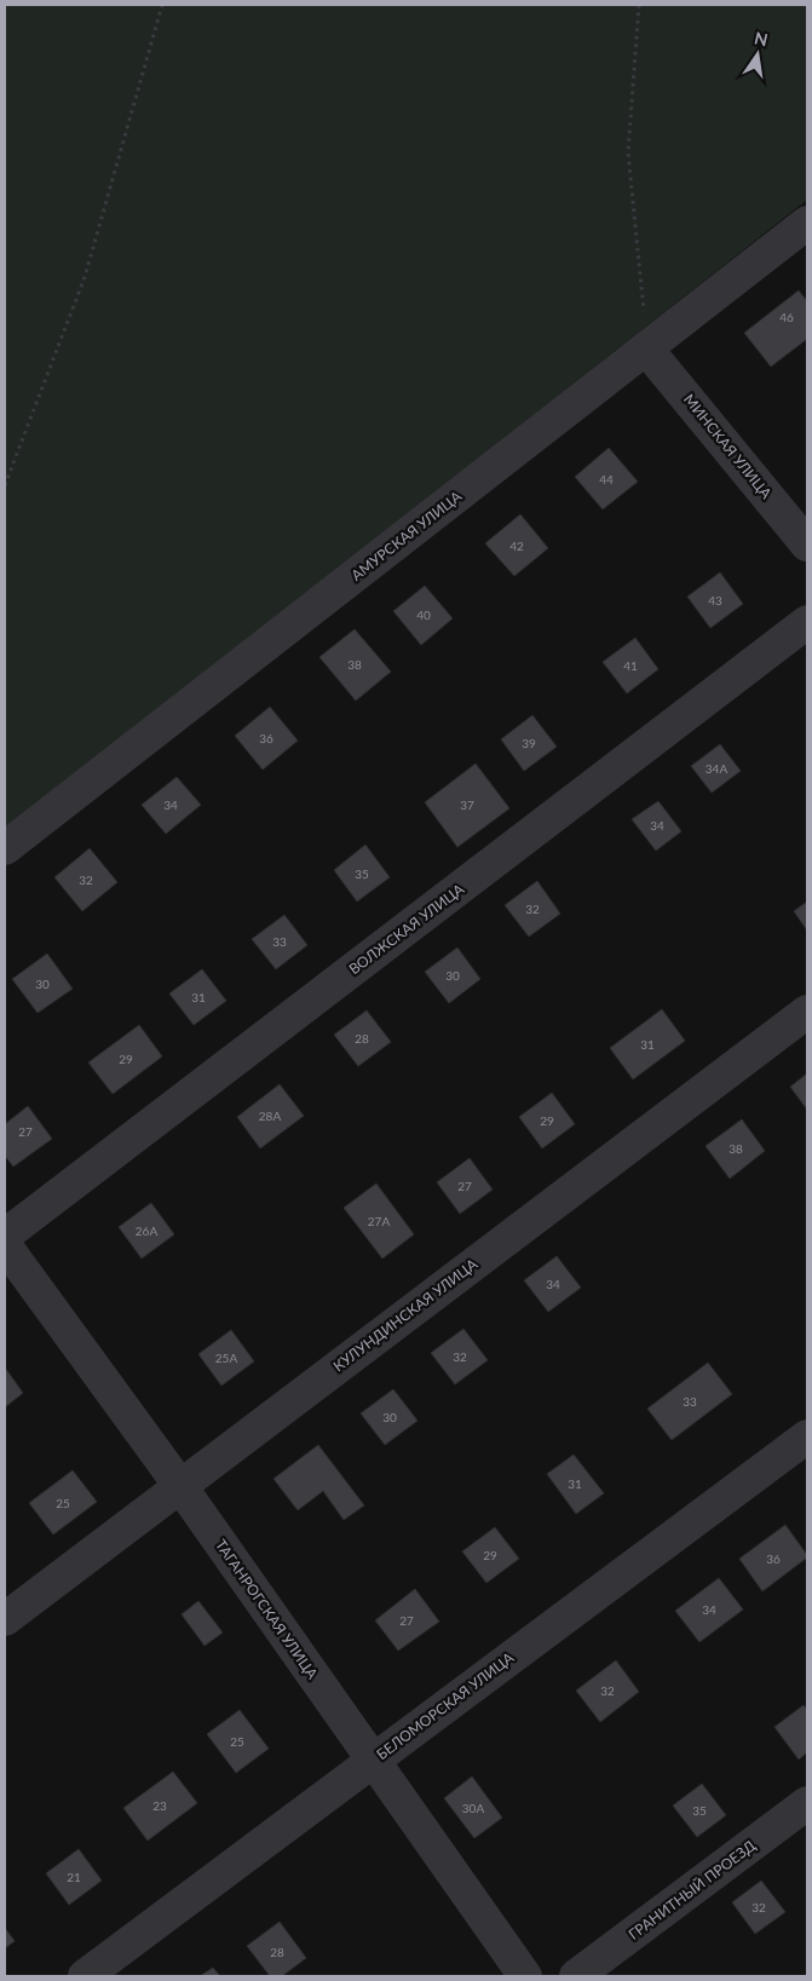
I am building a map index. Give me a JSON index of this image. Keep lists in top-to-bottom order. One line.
{"streets":{"street":["МИНСКАЯ УЛИЦА","АМУРСКАЯ УЛИЦА","ВОЛЖСКАЯ УЛИЦА","КУЛУНДИНСКАЯ УЛИЦА","ТАГАНРОГСКАЯ УЛИЦА","БЕЛОМОРСКАЯ УЛИЦА","ГРАНИТНЫЙ ПРОЕЗД"]},"crossings":[["МИНСКАЯ УЛИЦА","АМУРСКАЯ УЛИЦА"],["КУЛУНДИНСКАЯ УЛИЦА","ТАГАНРОГСКАЯ УЛИЦА"],["ТАГАНРОГСКАЯ УЛИЦА","БЕЛОМОРСКАЯ УЛИЦА"]],"house_numbers":["46","44","42","43","40","38","41","36","39","34А","34","37","34","35","32","32","33","30","30","31","28","31","29","28А","29","27","38","27","27А","26А","34","32","25А","33","30","31","25","29","36","34","27","32","25","23","30А","35","21","32","28"],"north":"top"}
